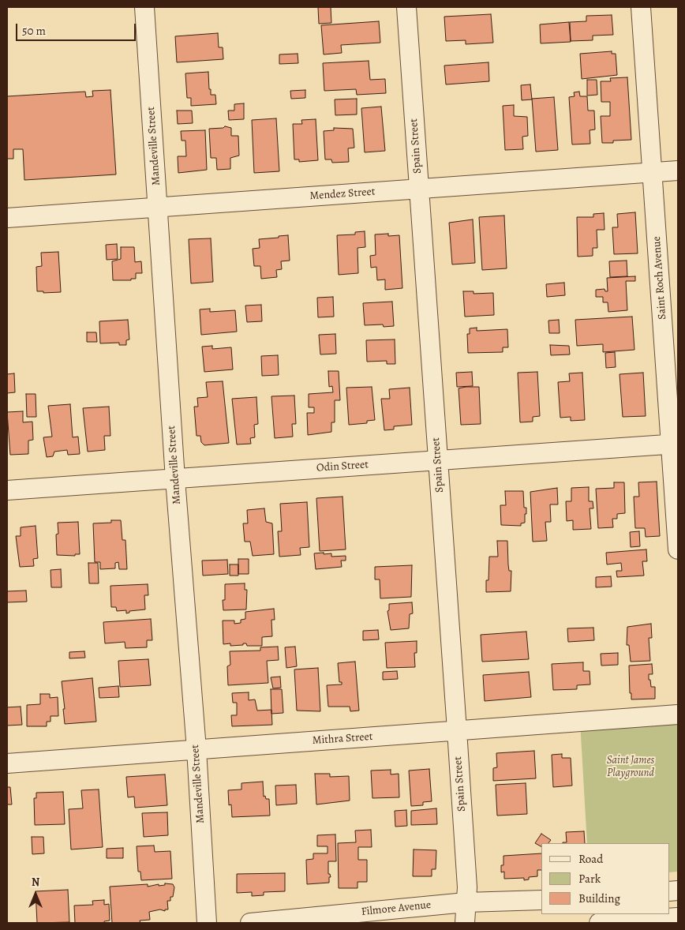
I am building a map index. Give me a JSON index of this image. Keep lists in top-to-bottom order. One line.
{"streets":{"street":["Mandeville Street","Spain Street","Mendez Street","Saint Roch Avenue","Odin Street","Mithra Street","Filmore Avenue"]},"crossings":[["Mandeville Street","Mendez Street"],["Mandeville Street","Odin Street"],["Mandeville Street","Mithra Street"],["Spain Street","Mendez Street"],["Spain Street","Odin Street"],["Spain Street","Mithra Street"],["Spain Street","Filmore Avenue"],["Mendez Street","Saint Roch Avenue"],["Saint Roch Avenue","Odin Street"]],"parks":["Saint James Playground"],"legend":["Road","Park","Building"],"scale_bar":"50 m","north":"top"}
